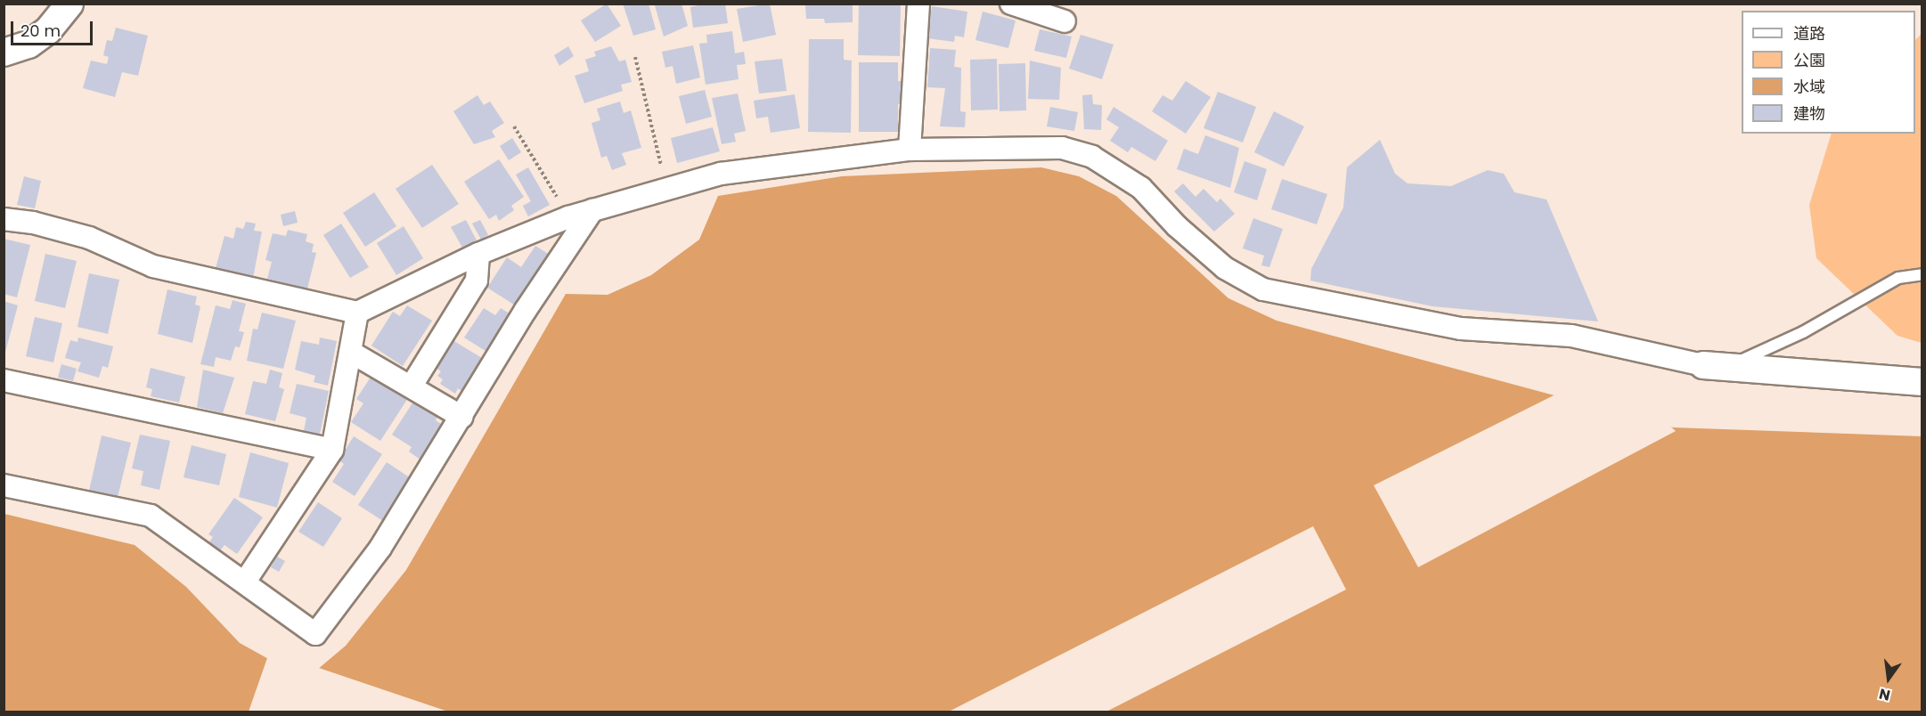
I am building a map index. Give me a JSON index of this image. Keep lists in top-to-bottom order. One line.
{"legend":["道路","公園","水域","建物"],"scale_bar":"20 m","north":"bottom"}
